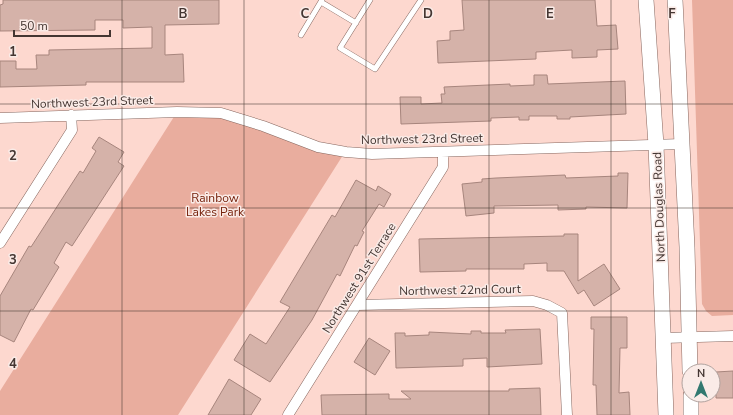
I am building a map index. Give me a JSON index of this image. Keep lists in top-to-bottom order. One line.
{"streets":{"main road":["North Douglas Road"],"street":["Northwest 23rd Street","Northwest 91st Terrace","Northwest 22nd Court"]},"crossings":[["Northwest 23rd Street","North Douglas Road"],["Northwest 23rd Street","Northwest 91st Terrace"],["Northwest 91st Terrace","Northwest 22nd Court"]],"parks":["Rainbow Lakes Park"],"scale_bar":"50 m","north":"top","grid":{"columns":["B","C","D","E","F"],"rows":["1","2","3","4"]}}
